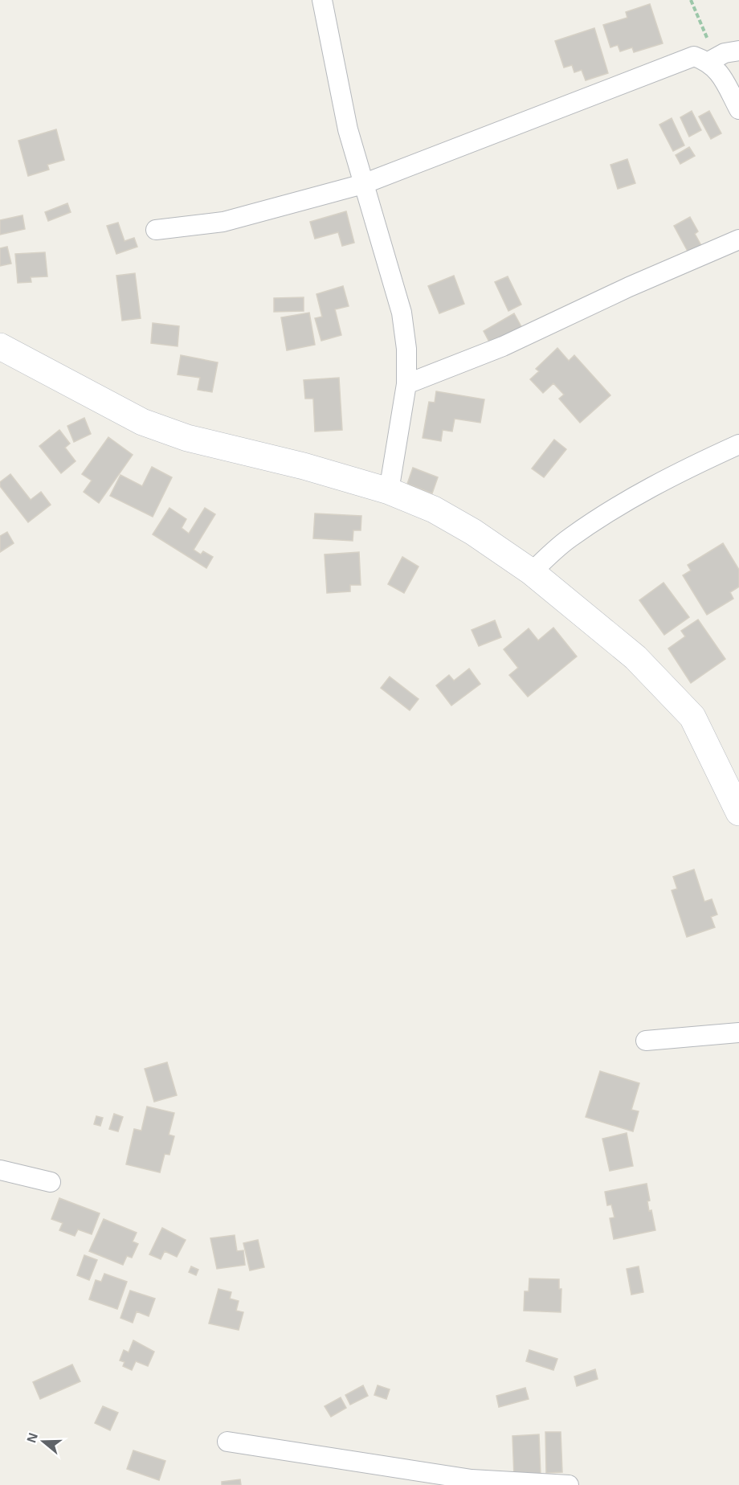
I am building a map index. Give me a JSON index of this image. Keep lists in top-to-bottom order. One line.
{"north":"left"}
